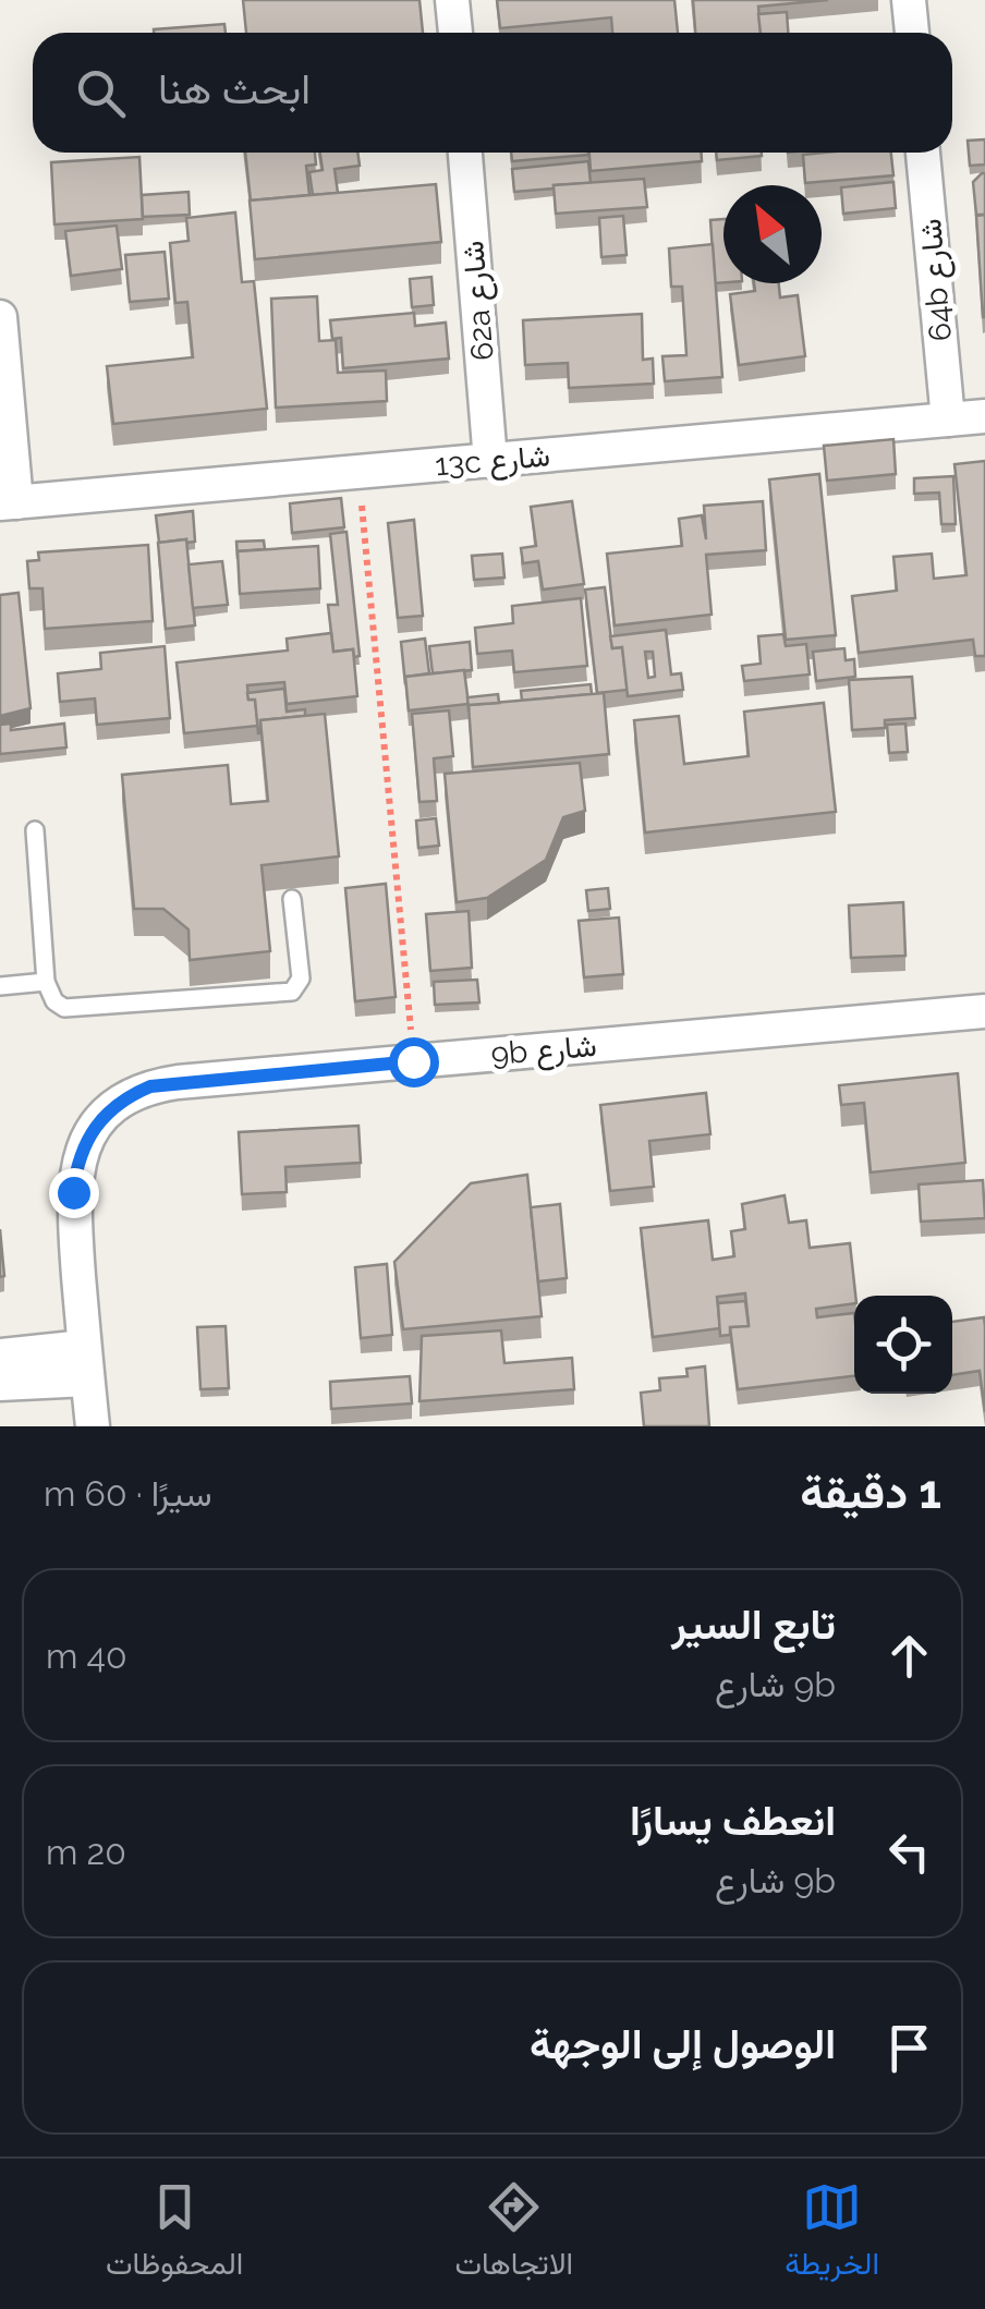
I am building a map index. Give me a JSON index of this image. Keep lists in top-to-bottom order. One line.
{"streets":{"street":["64b شارع","62a شارع","13c شارع","9b شارع"]},"crossings":[["64b شارع","13c شارع"],["62a شارع","13c شارع"]],"north":"top left","page":{"search":"ابحث هنا","heading":["1 دقيقة","سيرًا · 60 m"],"list":[["تابع السير","9b شارع","40 m"],["انعطف يسارًا","9b شارع","20 m"],"الوصول إلى الوجهة"],"nav":["الخريطة","الاتجاهات","المحفوظات"]}}
